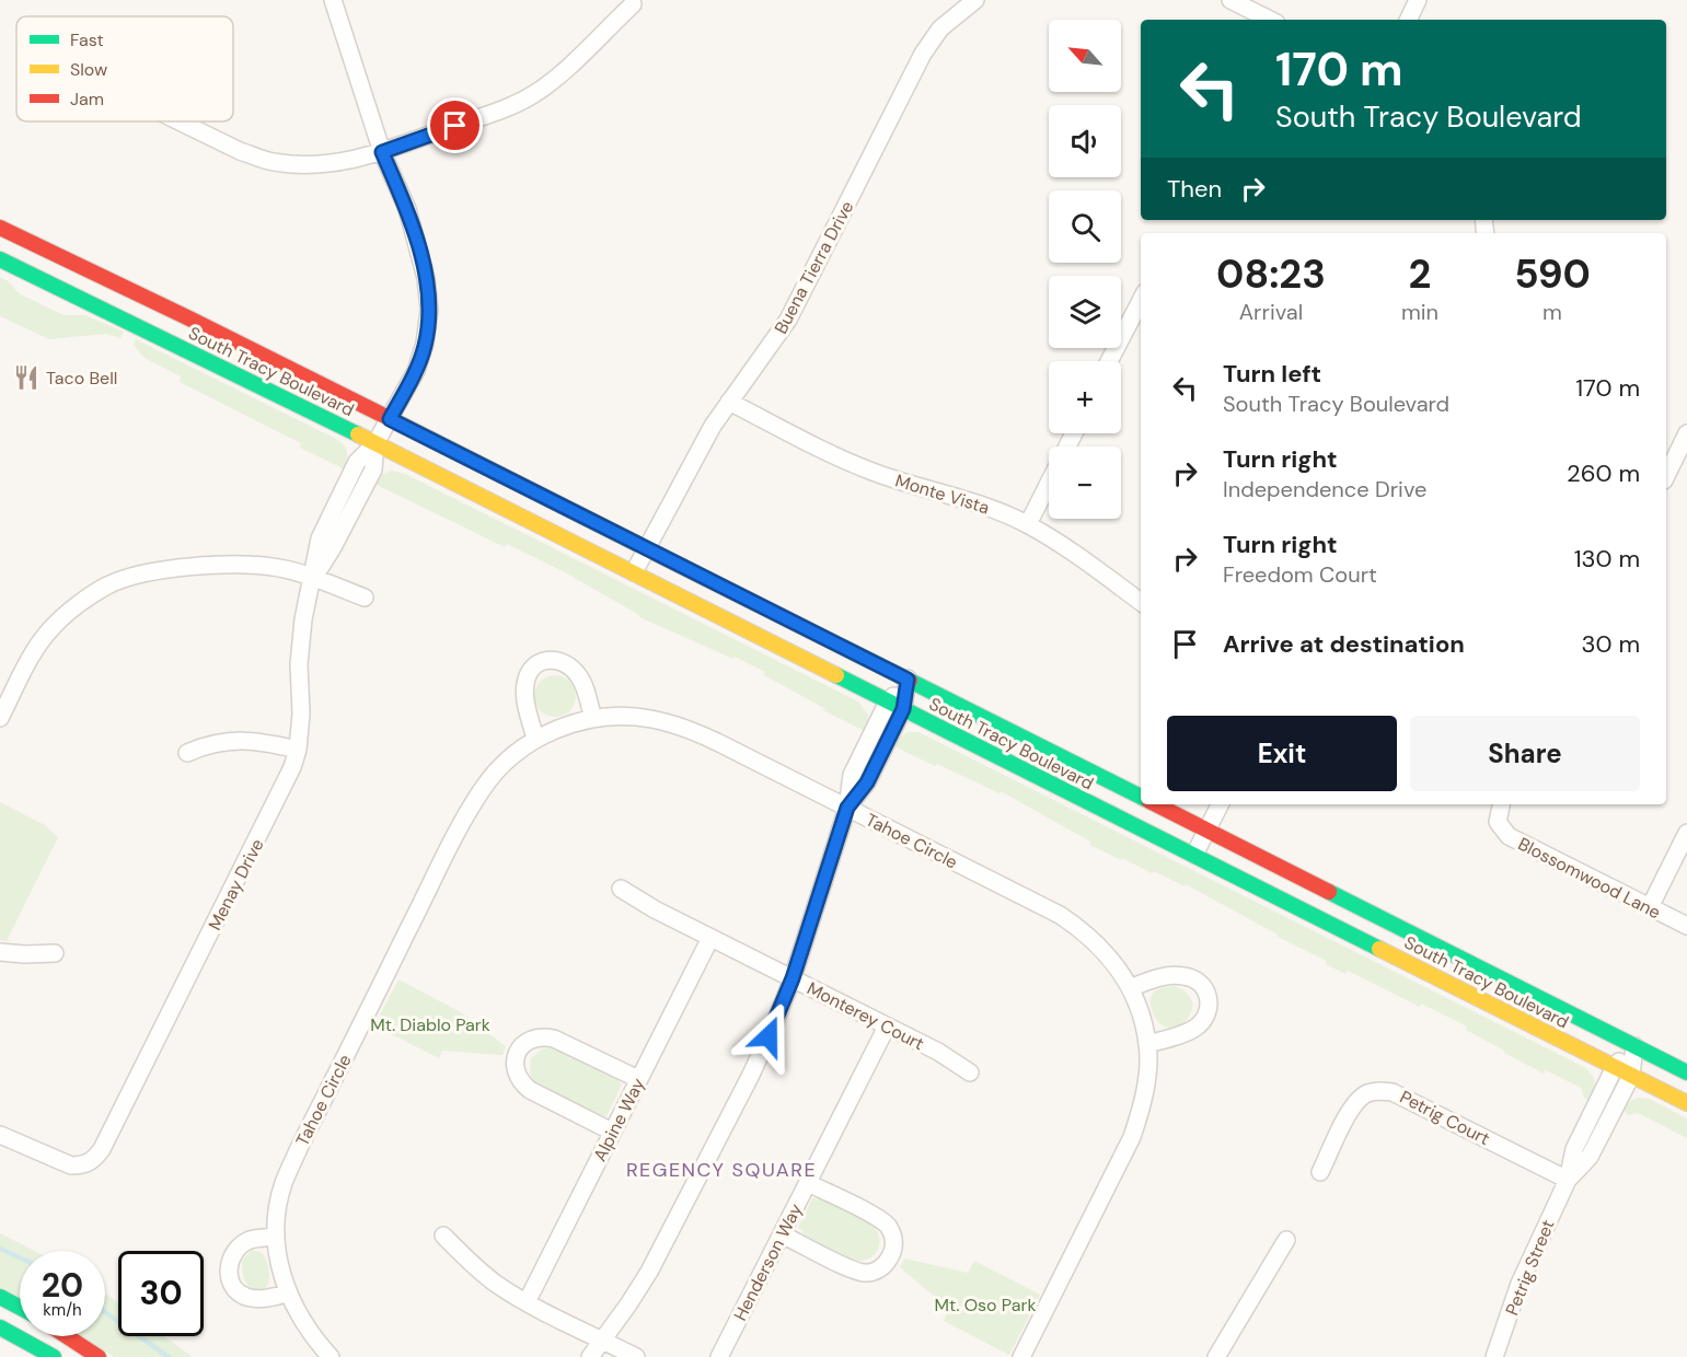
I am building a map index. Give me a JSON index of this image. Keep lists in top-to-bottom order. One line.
{"streets":{"main road":["South Tracy Boulevard"],"street":["Buena Tierra Drive","Monte Vista","Tahoe Circle","Blossomwood Lane","Menay Drive","Monterey Court","Petrig Court","Alpine Way","Henderson Way","Petrig Street"]},"crossings":[["Buena Tierra Drive","South Tracy Boulevard"],["Buena Tierra Drive","Monte Vista"],["South Tracy Boulevard","Menay Drive"],["South Tracy Boulevard","Petrig Street"],["Monterey Court","Alpine Way"],["Monterey Court","Henderson Way"],["Petrig Court","Petrig Street"]],"districts":["REGENCY SQUARE"],"parks":["Mt. Diablo Park","Mt. Oso Park"],"places":{"restaurant":["Taco Bell"]},"legend":["Fast","Slow","Jam"],"north":"top left","page":{"map_buttons":["+","−"],"turn":["170 m","South Tracy Boulevard"],"then":"Then","eta":["08:23","Arrival","2","min","590","m"],"list":[{"name":"Turn left","note":"South Tracy Boulevard","value":"170 m"},{"name":"Turn right","note":"Independence Drive","value":"260 m"},{"name":"Turn right","note":"Freedom Court","value":"130 m"},{"name":"Arrive at destination","value":"30 m"}],"buttons":["Exit","Share"],"speed":"20 km/h","limit":"30"}}
